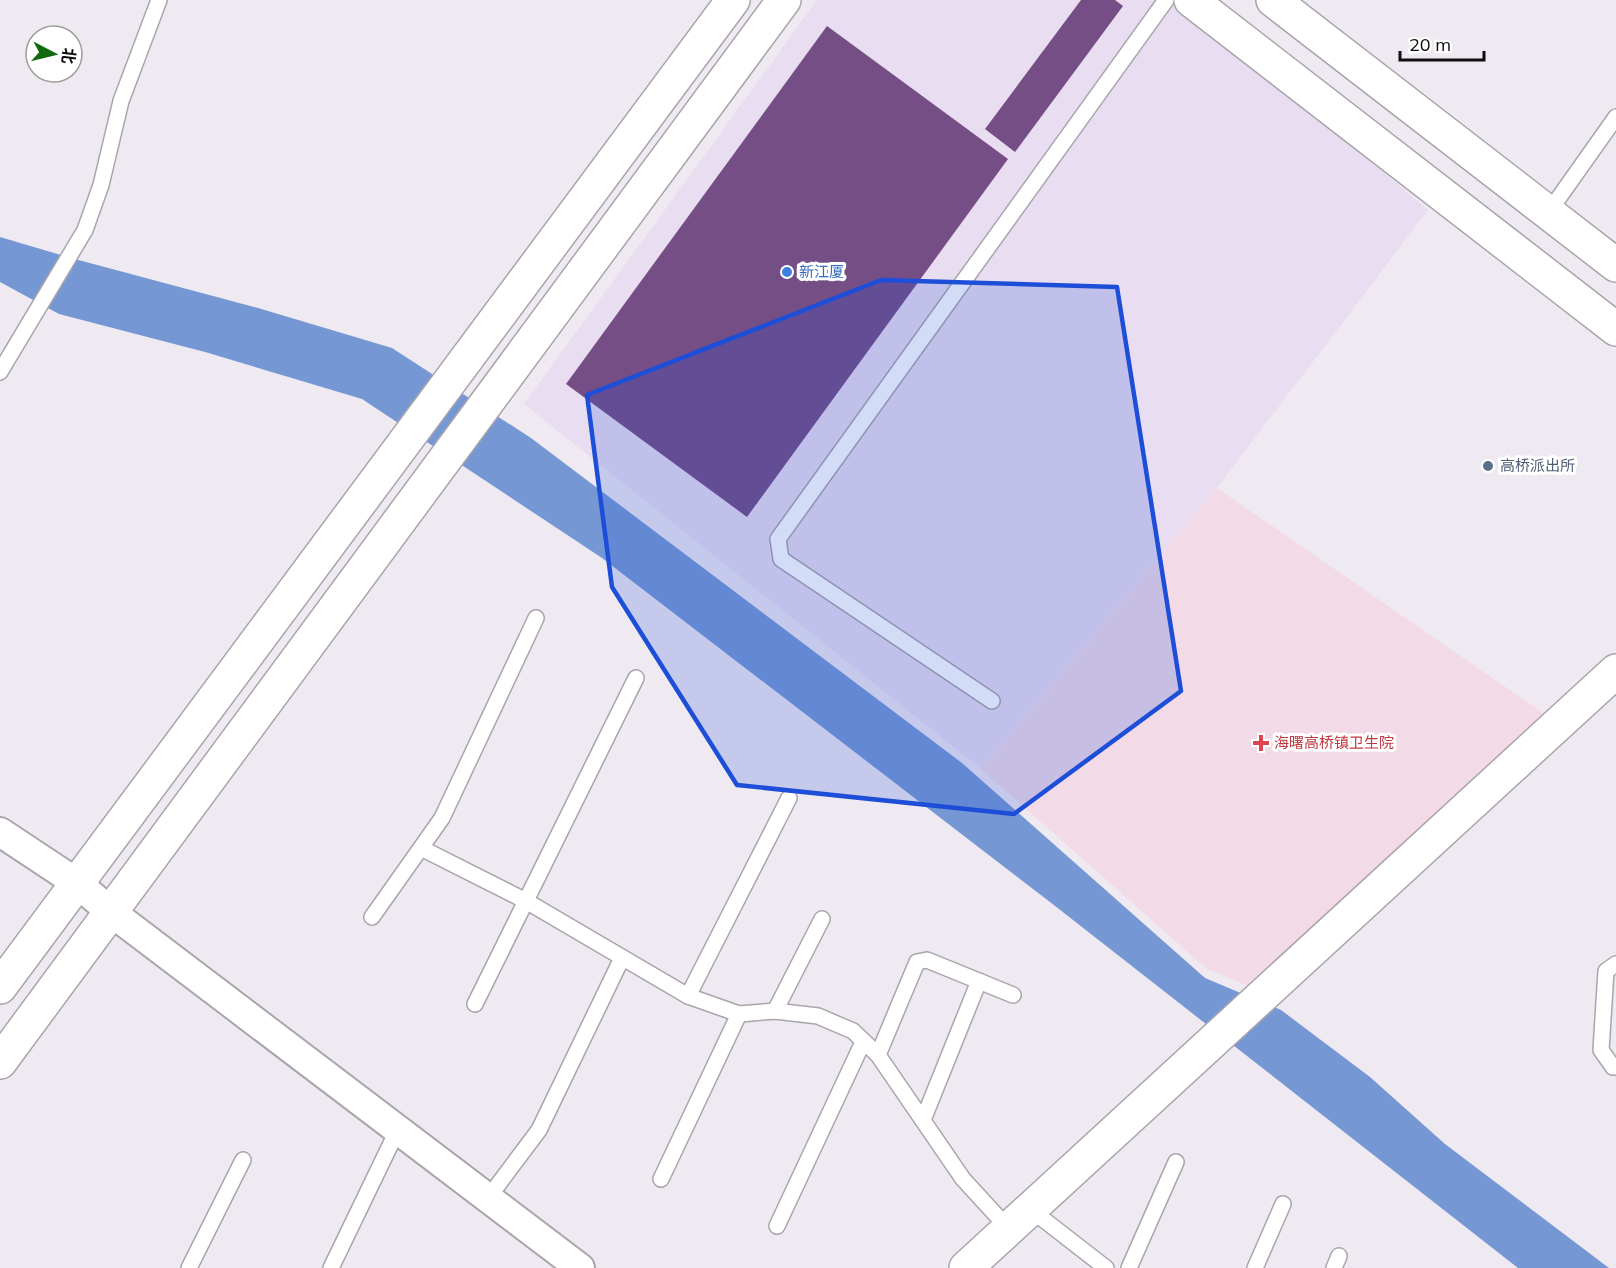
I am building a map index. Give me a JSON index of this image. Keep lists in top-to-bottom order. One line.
{"places":{"other":["新江厦","高桥派出所"],"health":["海曙高桥镇卫生院"]},"scale_bar":"20 m","north":"right"}
